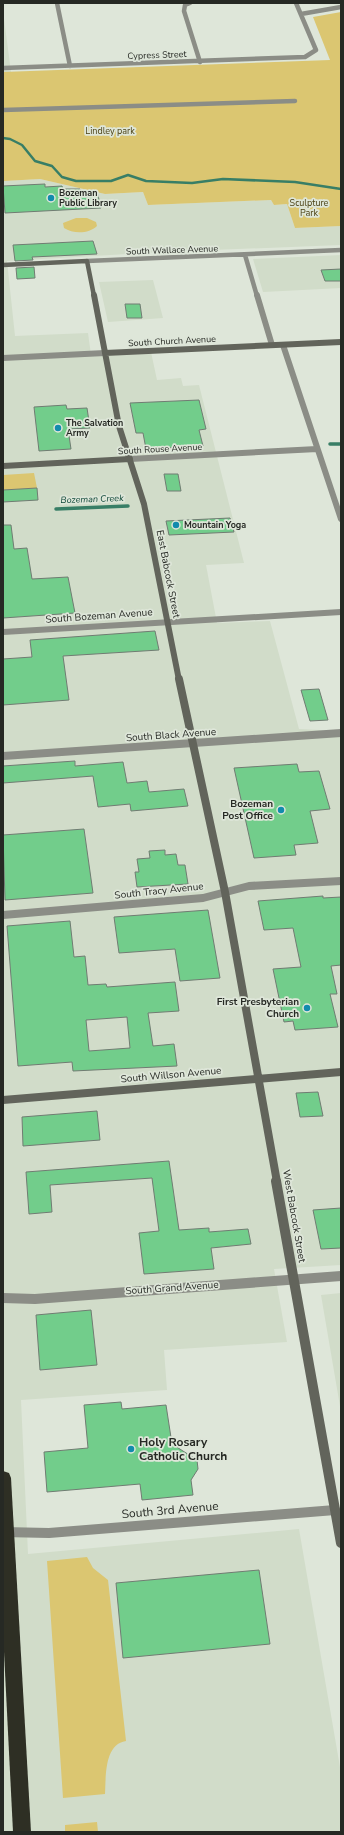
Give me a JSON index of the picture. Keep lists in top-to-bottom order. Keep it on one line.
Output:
{"streets":{"street":["Cypress Street","South Wallace Avenue","South Church Avenue","South Rouse Avenue","East Babcock Street","South Bozeman Avenue","South Black Avenue","South Tracy Avenue","South Willson Avenue","West Babcock Street","South Grand Avenue","South 3rd Avenue"]},"crossings":[["South Wallace Avenue","East Babcock Street"],["South Church Avenue","East Babcock Street"],["South Rouse Avenue","East Babcock Street"],["East Babcock Street","South Bozeman Avenue"],["East Babcock Street","South Black Avenue"],["East Babcock Street","South Tracy Avenue"],["East Babcock Street","West Babcock Street"],["South Tracy Avenue","West Babcock Street"],["South Willson Avenue","West Babcock Street"],["West Babcock Street","South Grand Avenue"],["West Babcock Street","South 3rd Avenue"]],"water":["Bozeman Creek"],"parks":["Lindley park","Sculpture Park"],"places":["Bozeman Public Library","The Salvation Army","Mountain Yoga","Bozeman Post Office","First Presbyterian Church","Holy Rosary Catholic Church"]}
